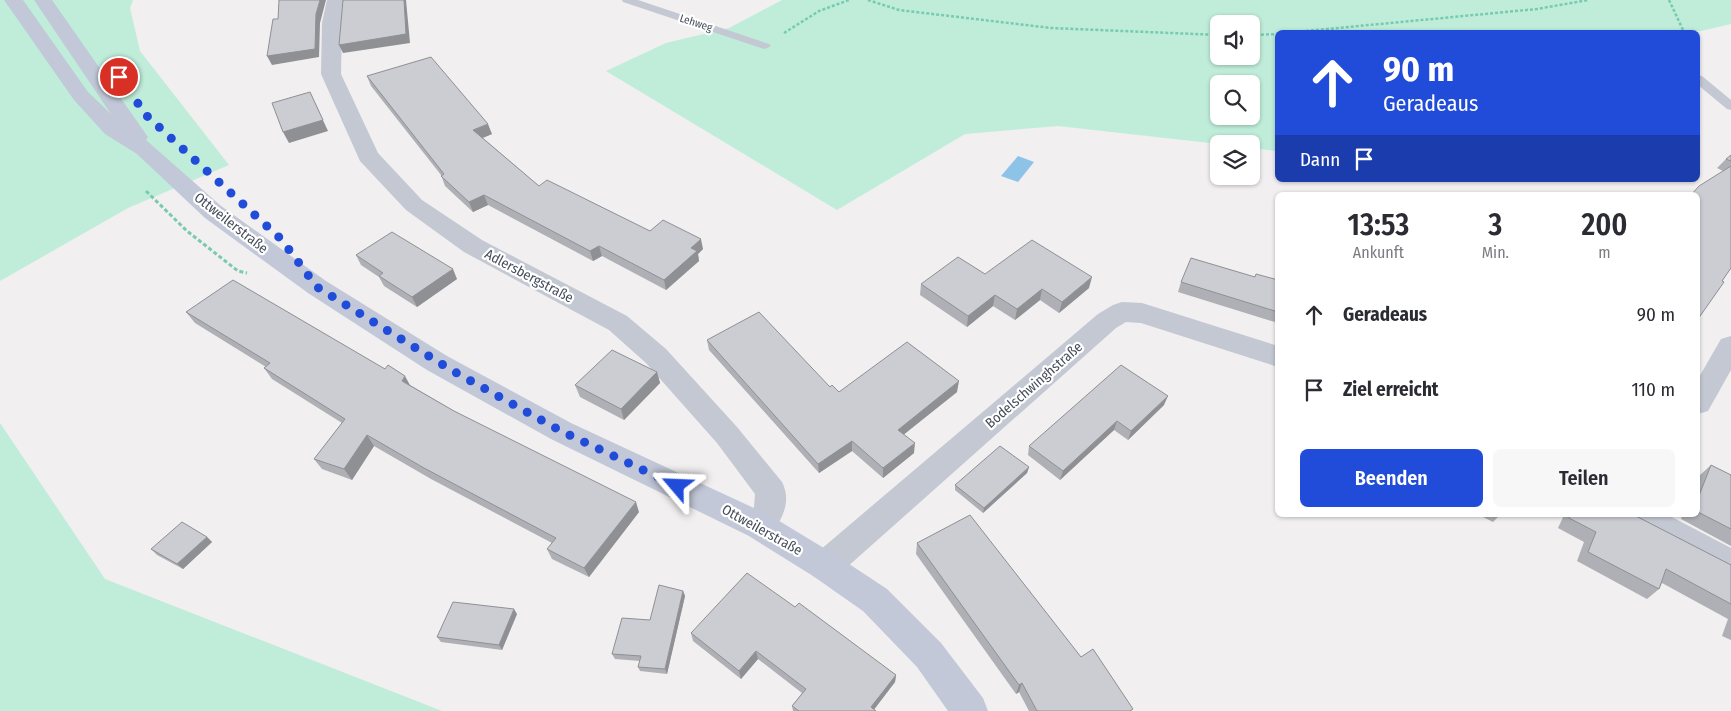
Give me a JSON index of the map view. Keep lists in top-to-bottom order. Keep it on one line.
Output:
{"streets":{"main road":["Ottweilerstraße"],"street":["Adlersbergstraße","Bodelschwinghstraße"],"lane":["Lehweg"]},"crossings":[["Ottweilerstraße","Adlersbergstraße"],["Ottweilerstraße","Bodelschwinghstraße"]],"page":{"turn":["90 m","Geradeaus"],"then":"Dann","eta":["13:53","Ankunft","3","Min.","200","m"],"list":[{"name":"Geradeaus","value":"90 m"},{"name":"Ziel erreicht","value":"110 m"}],"buttons":["Beenden","Teilen"]}}
